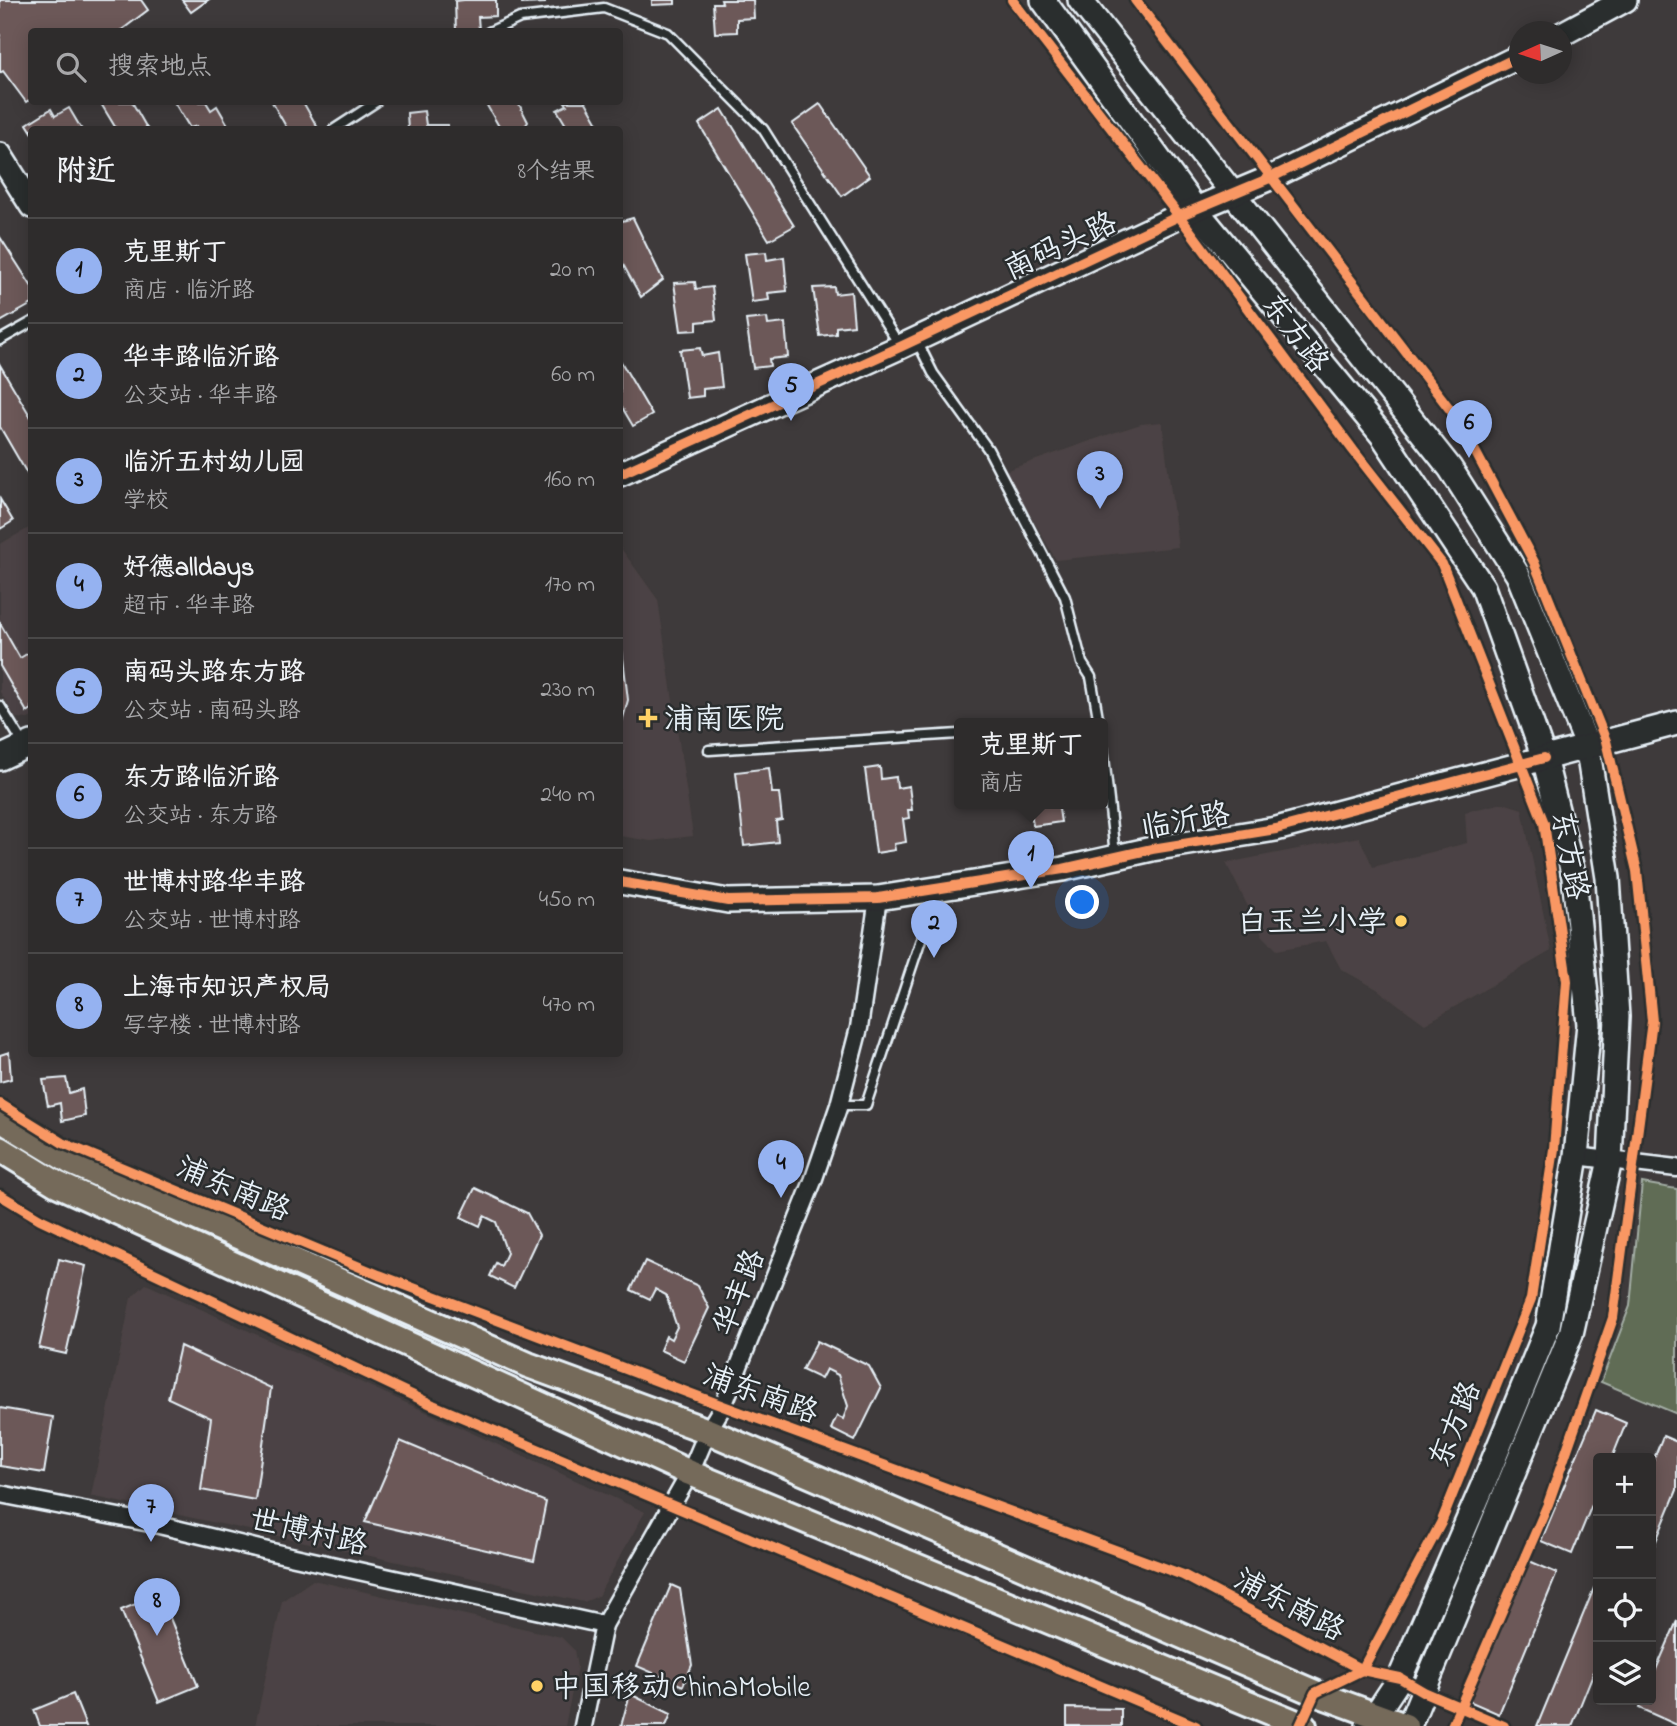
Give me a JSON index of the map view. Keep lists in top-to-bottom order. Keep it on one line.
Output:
{"streets":{"main road":["南码头路","东方路","临沂路","浦东南路"],"street":["华丰路","世博村路"]},"crossings":[["南码头路","东方路"],["东方路","临沂路"],["东方路","浦东南路"],["临沂路","华丰路"],["浦东南路","华丰路"],["华丰路","世博村路"]],"places":{"health":["浦南医院"],"other":["白玉兰小学","中国移动ChinaMobile"]},"north":"left","page":{"search":"搜索地点","heading":["附近","8个结果"],"list":[{"mark":"1","name":"克里斯丁","note":"商店 · 临沂路","value":"20 m"},{"mark":"2","name":"华丰路临沂路","note":"公交站 · 华丰路","value":"60 m"},{"mark":"3","name":"临沂五村幼儿园","note":"学校","value":"160 m"},{"mark":"4","name":"好德alldays","note":"超市 · 华丰路","value":"170 m"},{"mark":"5","name":"南码头路东方路","note":"公交站 · 南码头路","value":"230 m"},{"mark":"6","name":"东方路临沂路","note":"公交站 · 东方路","value":"240 m"},{"mark":"7","name":"世博村路华丰路","note":"公交站 · 世博村路","value":"450 m"},{"mark":"8","name":"上海市知识产权局","note":"写字楼 · 世博村路","value":"470 m"}],"pins":["5","6","3","1","2","4","7","8"],"popup":["克里斯丁","商店"],"map_buttons":["+","−"]}}
